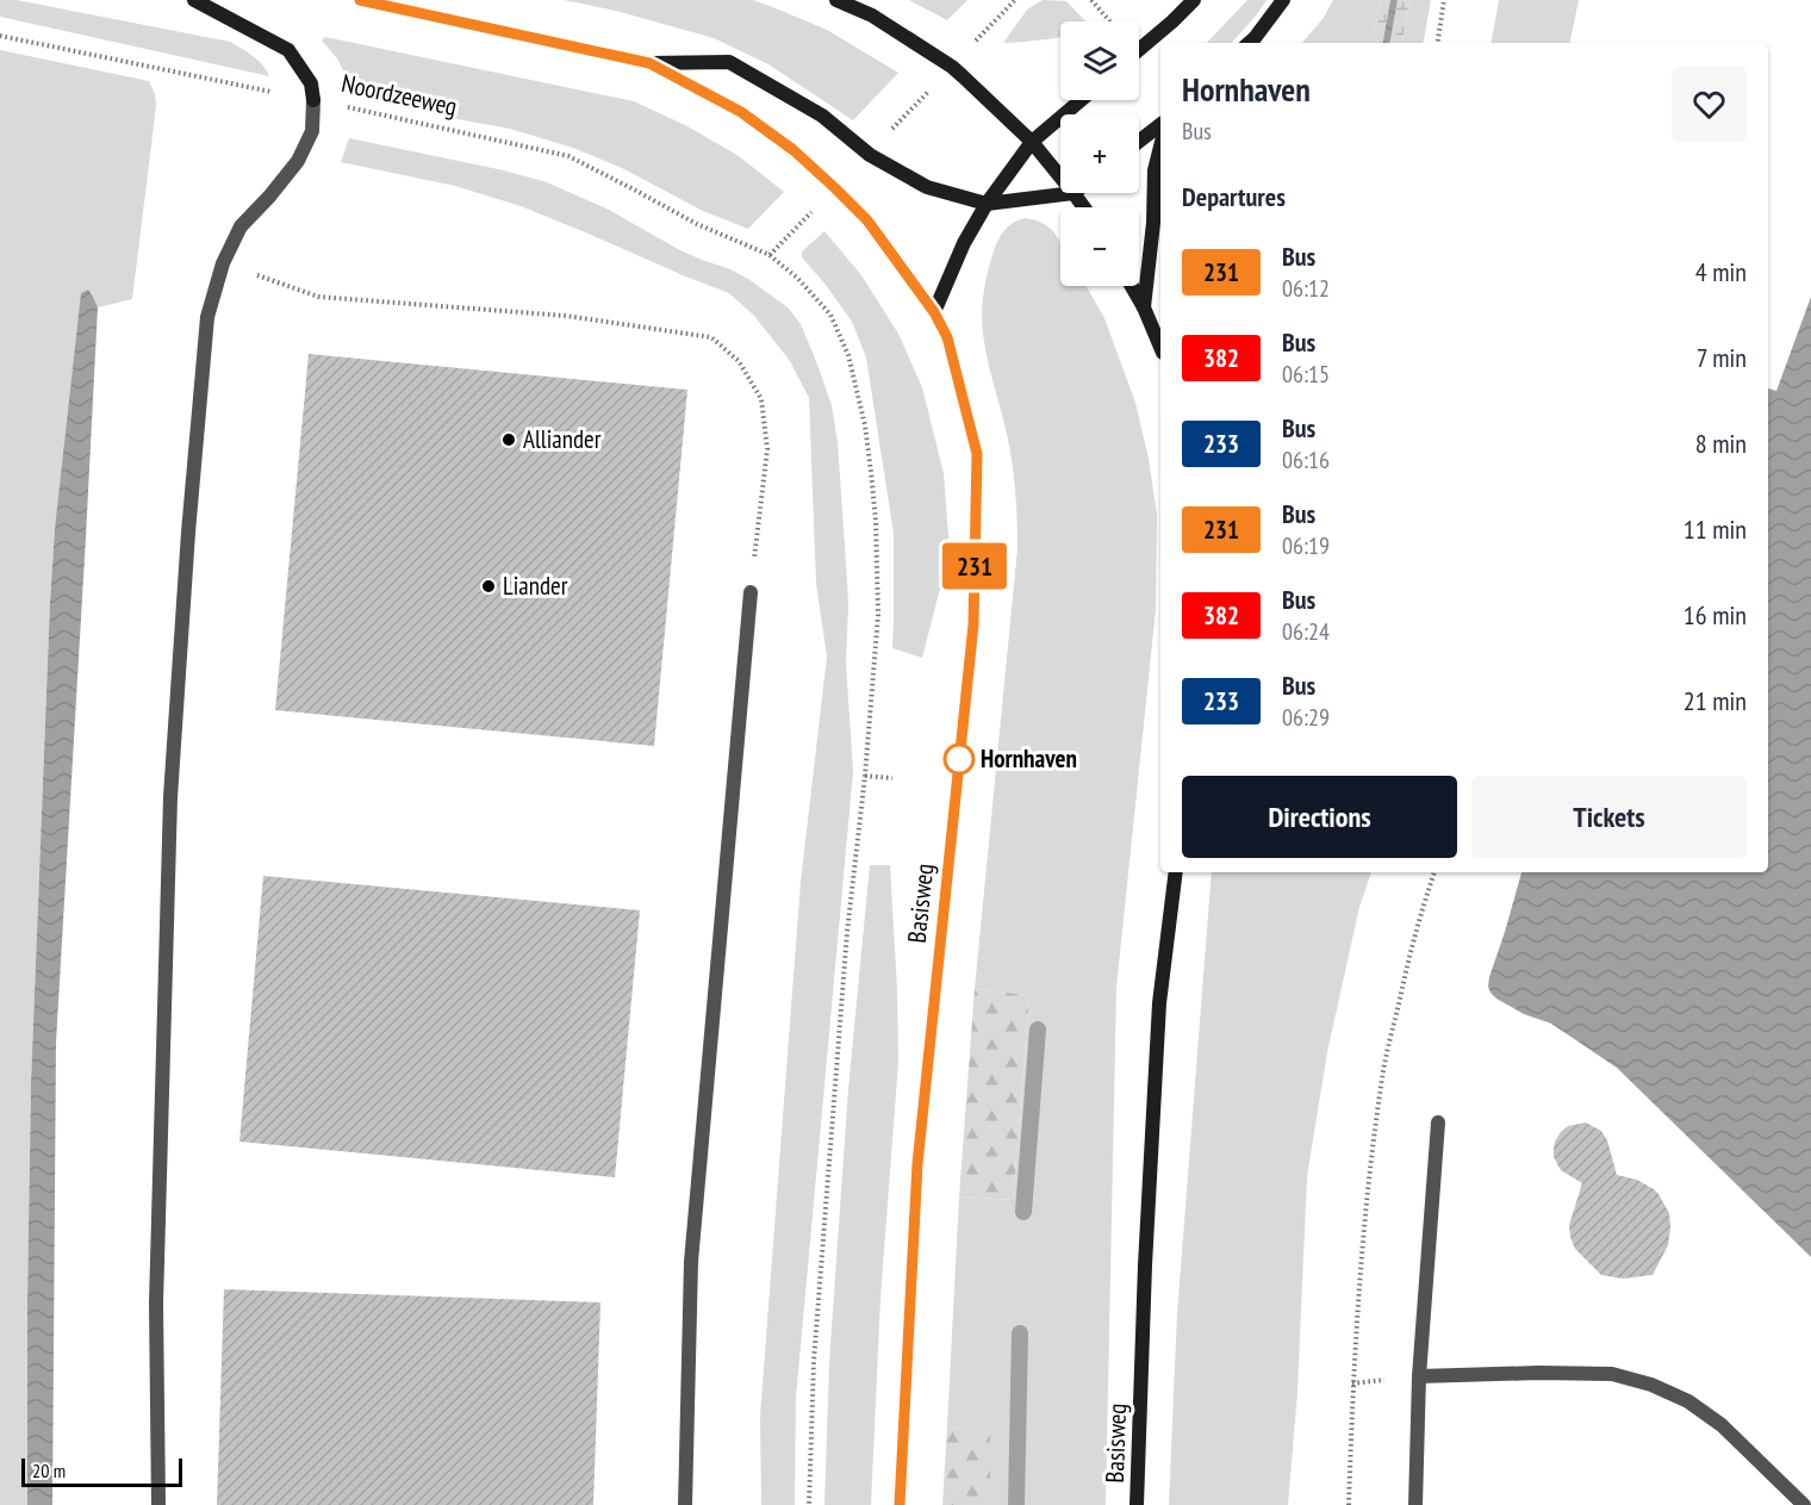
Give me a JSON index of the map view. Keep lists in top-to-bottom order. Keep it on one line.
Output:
{"streets":{"main road":["Basisweg"],"path":["Noordzeeweg"]},"places":["Alliander","Liander","Hornhaven"],"lines":["bus line 231"],"scale_bar":"20 m","page":{"on_map":"231","map_buttons":["+","−"],"heading":[["Hornhaven","Bus"],"Departures"],"list":[{"mark":"231","name":"Bus","note":"06:12","value":"4 min"},{"mark":"382","name":"Bus","note":"06:15","value":"7 min"},{"mark":"233","name":"Bus","note":"06:16","value":"8 min"},{"mark":"231","name":"Bus","note":"06:19","value":"11 min"},{"mark":"382","name":"Bus","note":"06:24","value":"16 min"},{"mark":"233","name":"Bus","note":"06:29","value":"21 min"}],"buttons":["Directions","Tickets"],"scale":"20 m"}}
